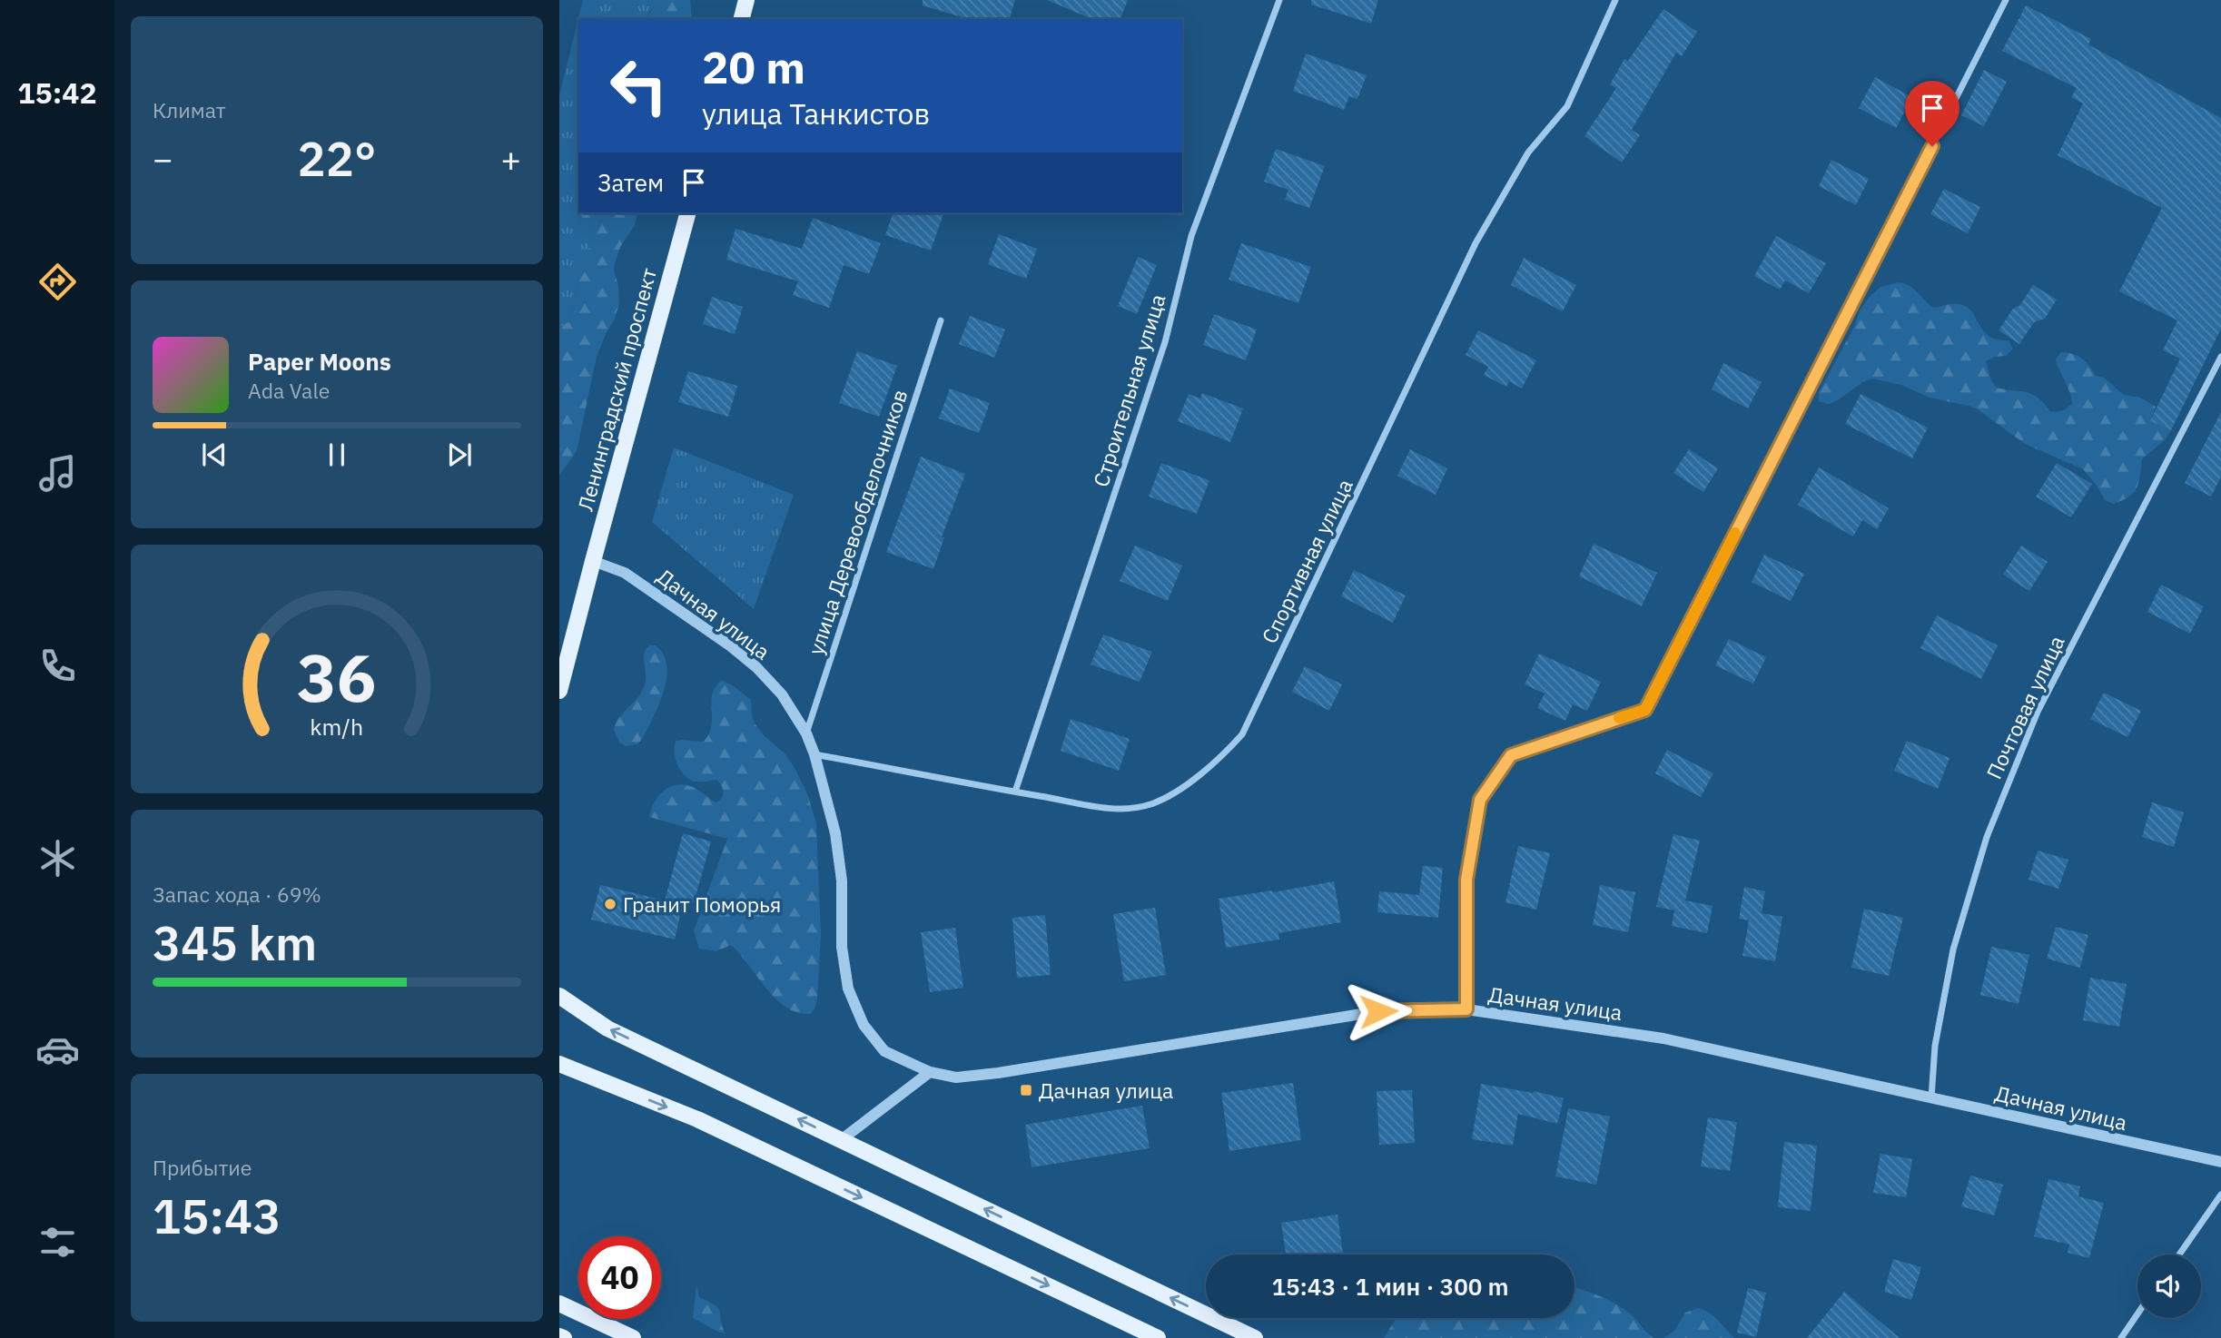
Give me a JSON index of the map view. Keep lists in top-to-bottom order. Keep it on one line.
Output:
{"streets":{"main road":["Ленинградский проспект"],"street":["Строительная улица","улица Деревообделочников","Спортивная улица","Дачная улица","Почтовая улица"]},"crossings":[["Ленинградский проспект","Дачная улица"],["Строительная улица","Спортивная улица"],["улица Деревообделочников","Дачная улица"],["Спортивная улица","Дачная улица"],["Дачная улица","Почтовая улица"]],"places":{"other":["Гранит Поморья"],"transit":["Дачная улица"]},"page":{"tabs":"15:42","tile":["Климат",["Запас хода · 69%","345 km"],["Прибытие","15:43"]],"turn":["20 m","улица Танкистов"],"heat":["−","22°","+"],"then":"Затем","song":["Paper Moons","Ada Vale"],"limit":"40","trip":"15:43 · 1 мин · 300 m","gauge":["36","km/h"]}}
